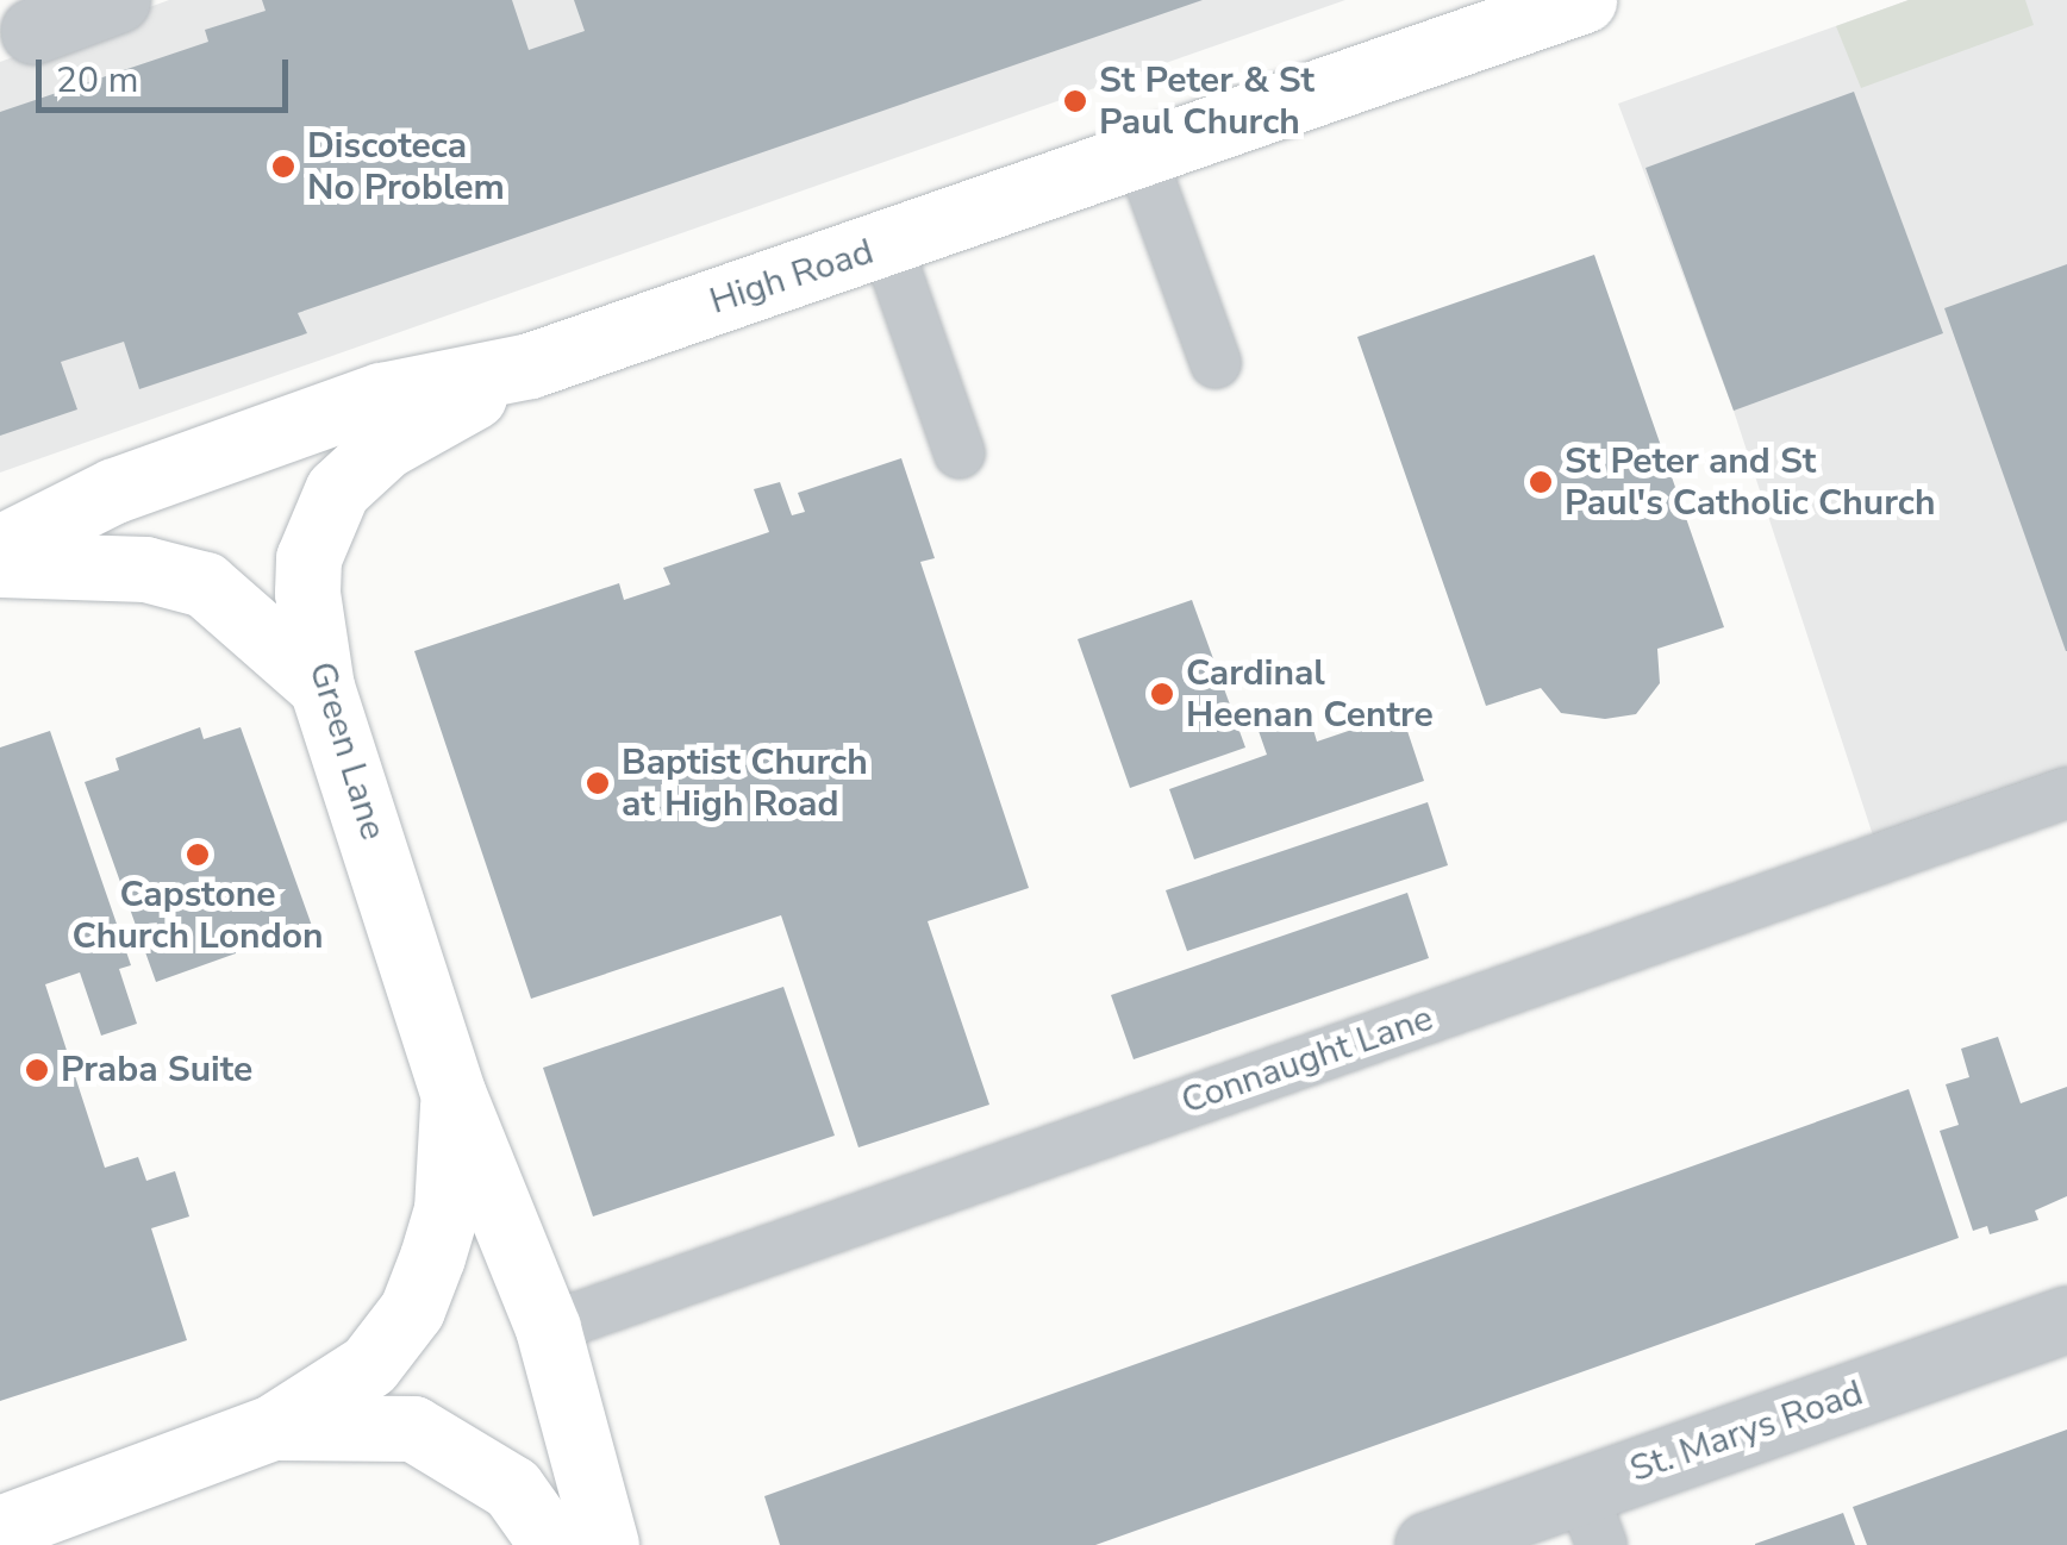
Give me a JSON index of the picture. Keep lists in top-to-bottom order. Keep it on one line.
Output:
{"streets":{"main road":["High Road","Green Lane"],"street":["St. Marys Road"],"lane":["Connaught Lane"]},"crossings":[["High Road","Green Lane"],["Green Lane","Connaught Lane"]],"places":["St Peter & St Paul Church","Discoteca No Problem","St Peter and St Paul's Catholic Church","Cardinal Heenan Centre","Baptist Church at High Road","Capstone Church London","Praba Suite"],"scale_bar":"20 m"}
